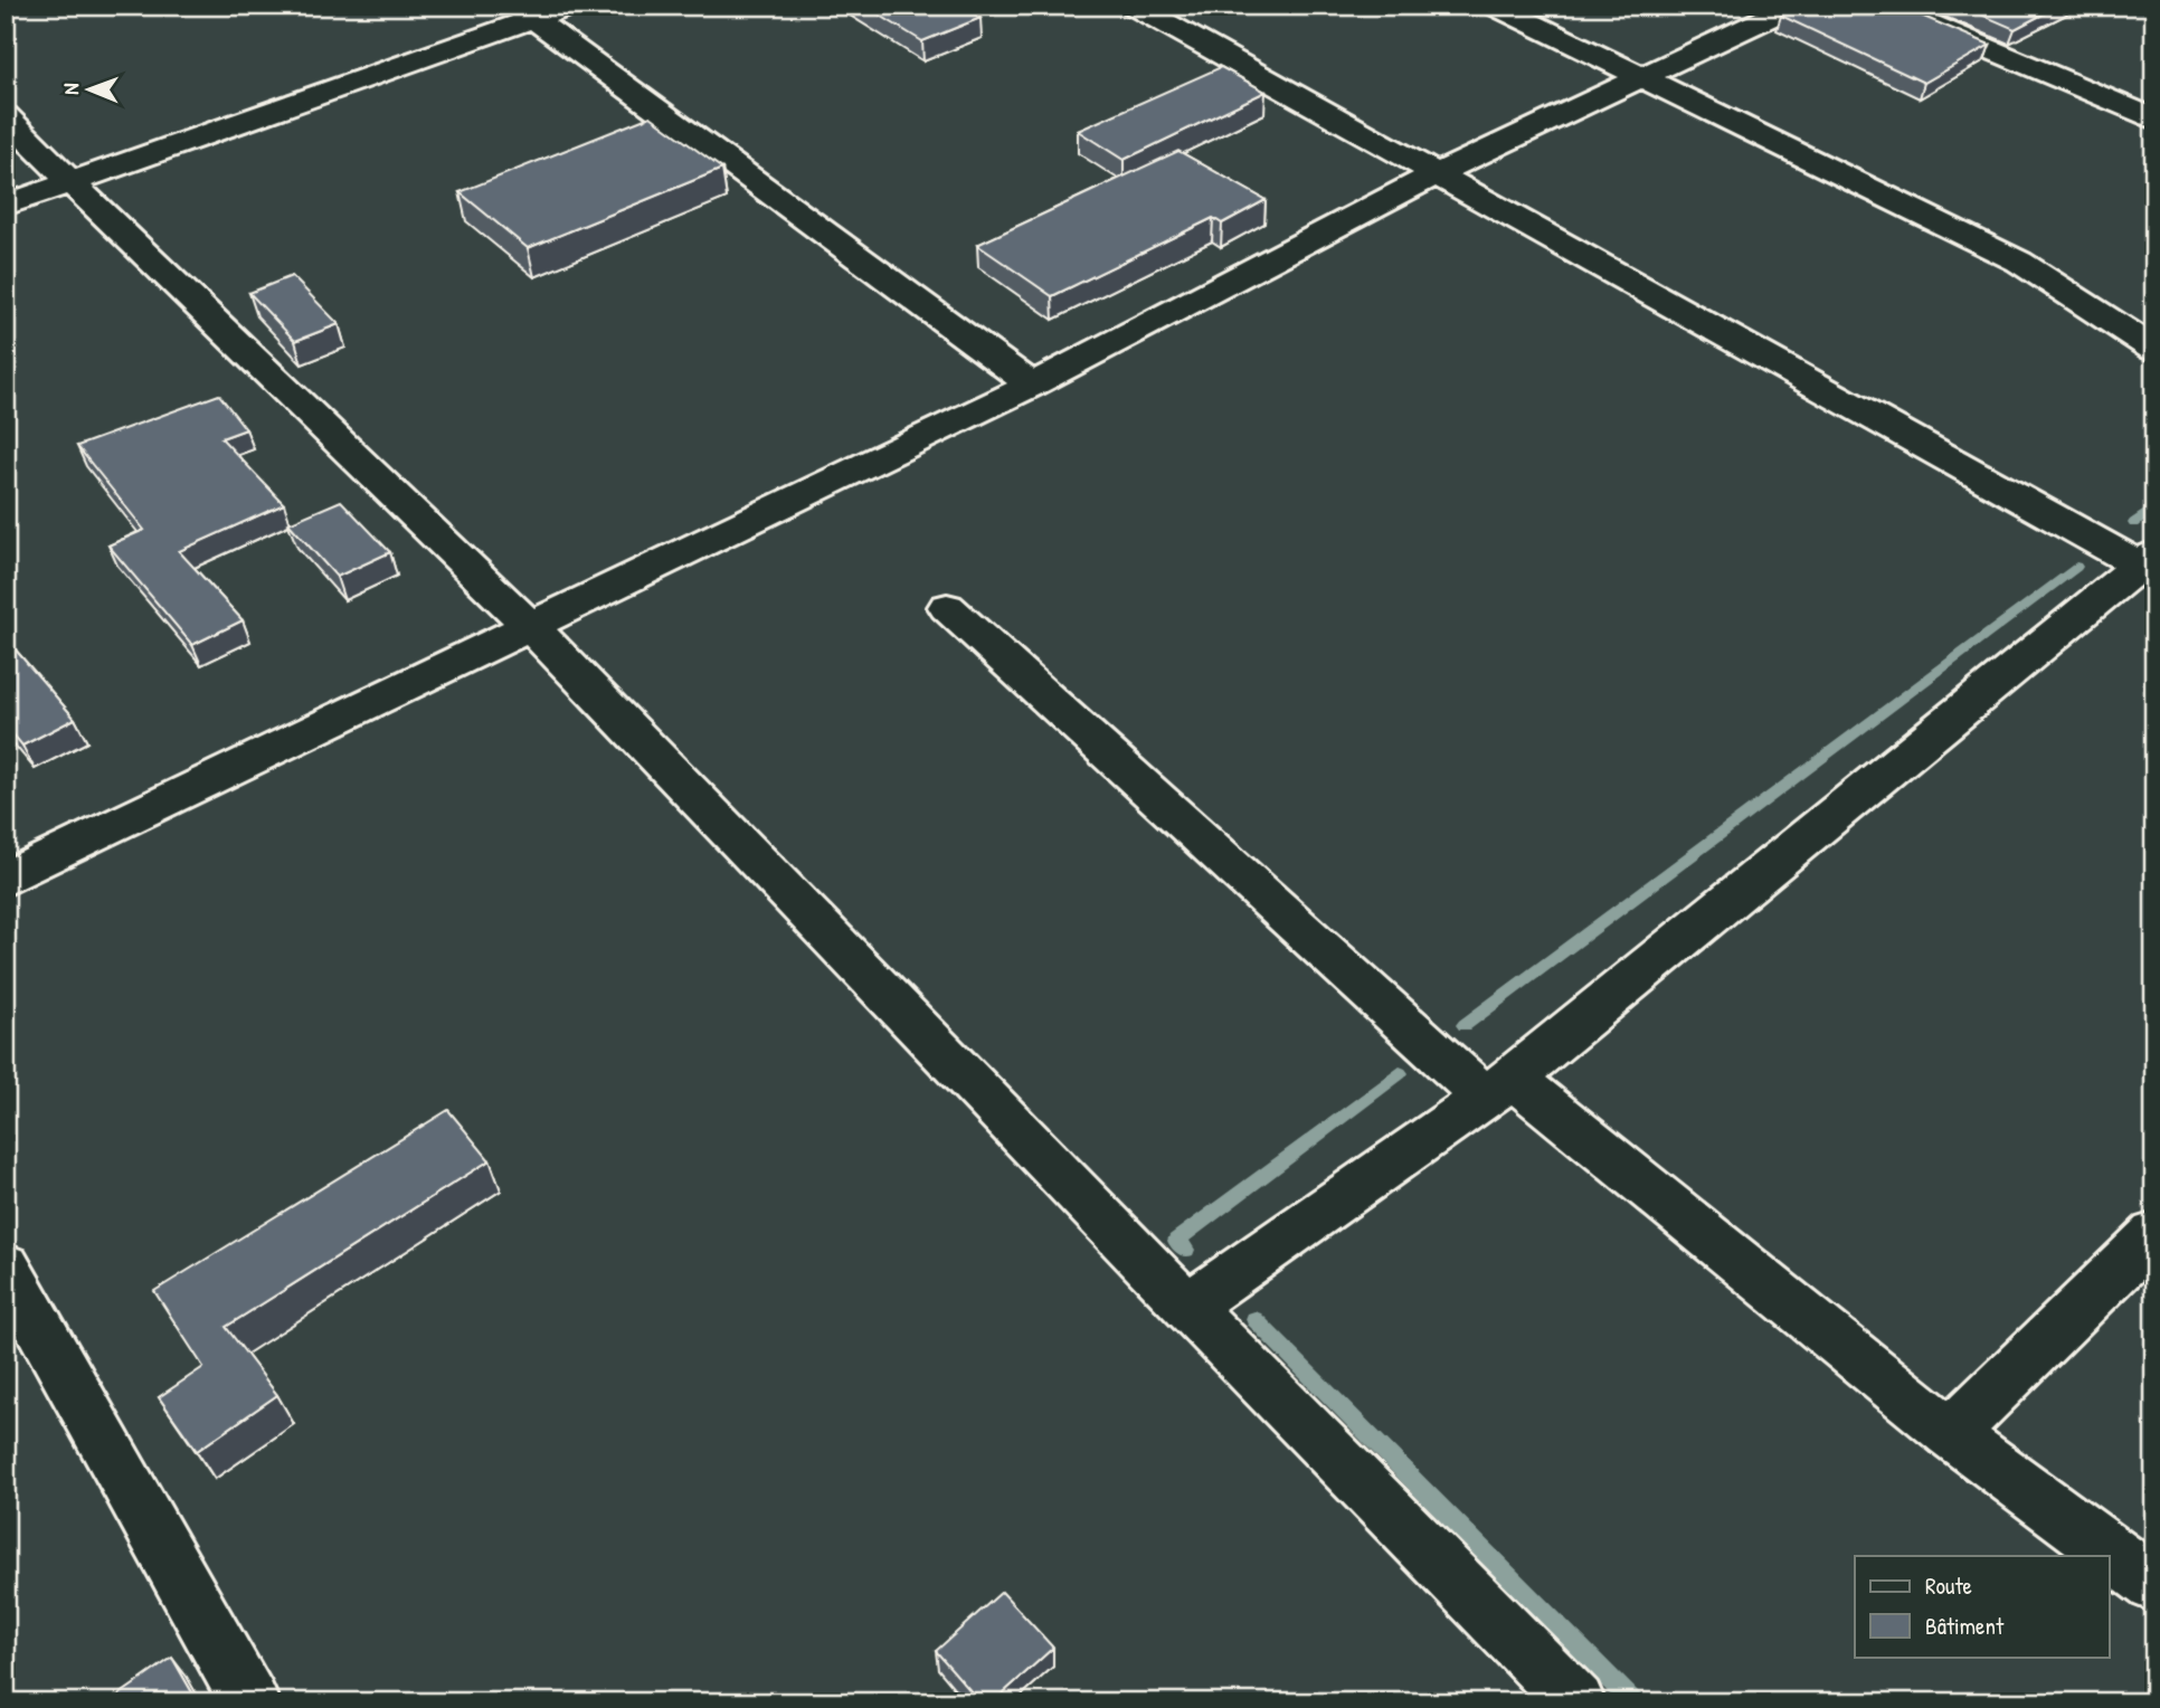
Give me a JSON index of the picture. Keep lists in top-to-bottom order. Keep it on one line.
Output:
{"legend":["Route","Bâtiment"],"north":"left"}
